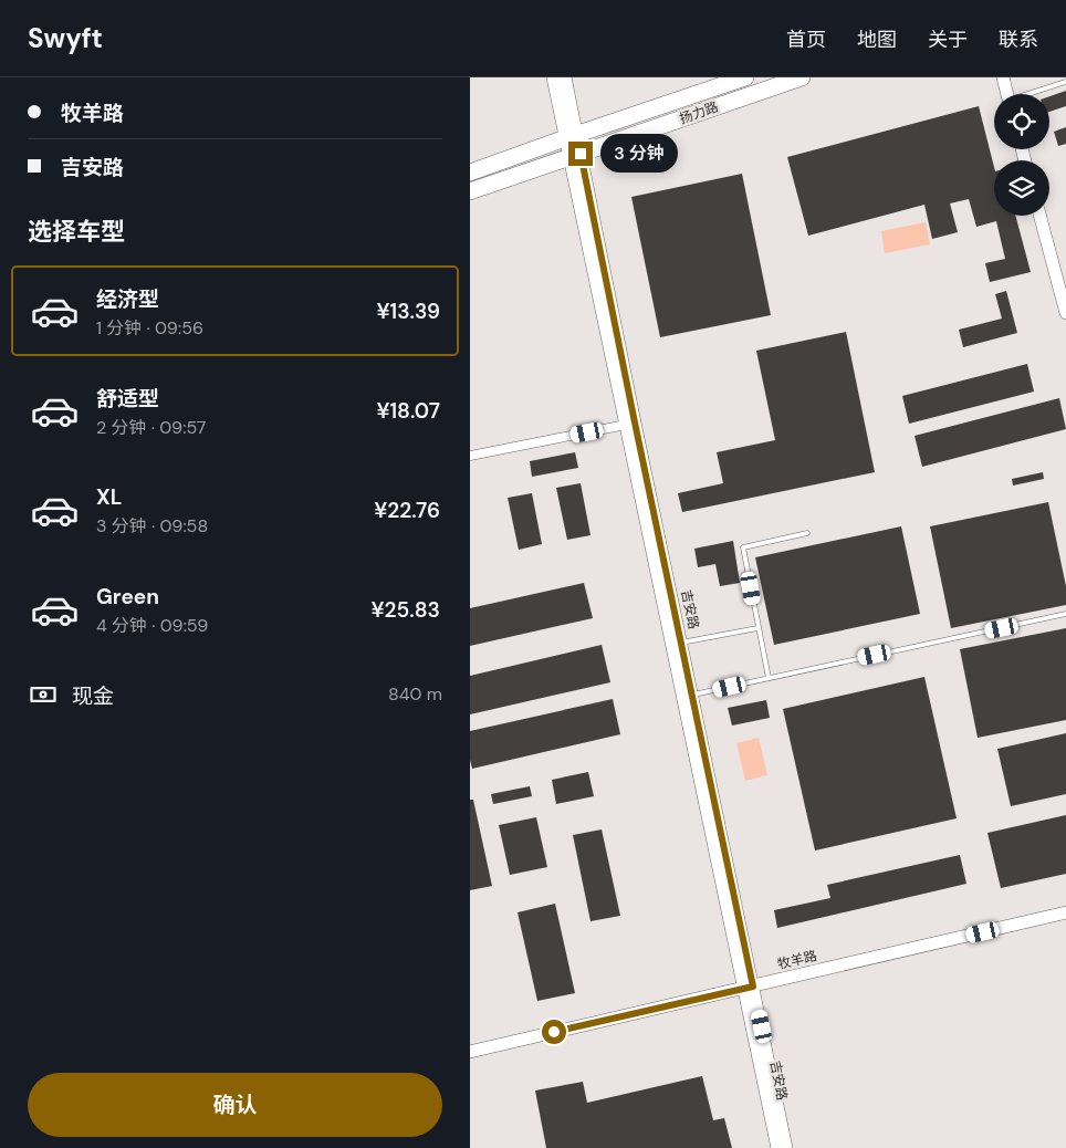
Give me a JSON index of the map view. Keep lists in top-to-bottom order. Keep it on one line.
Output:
{"streets":{"highway":["扬力路"],"street":["吉安路","牧羊路"]},"crossings":[["扬力路","吉安路"],["吉安路","牧羊路"]],"page":{"header":"Swyft","nav":["首页","地图","关于","联系"],"banner":["牧羊路","吉安路"],"bubble":"3 分钟","heading":"选择车型","list":[{"name":"经济型","note":"1 分钟 · 09:56","value":"¥13.39"},{"name":"舒适型","note":"2 分钟 · 09:57","value":"¥18.07"},{"name":"XL","note":"3 分钟 · 09:58","value":"¥22.76"},{"name":"Green","note":"4 分钟 · 09:59","value":"¥25.83"}],"pay":["现金","840 m"],"buttons":"确认"}}
